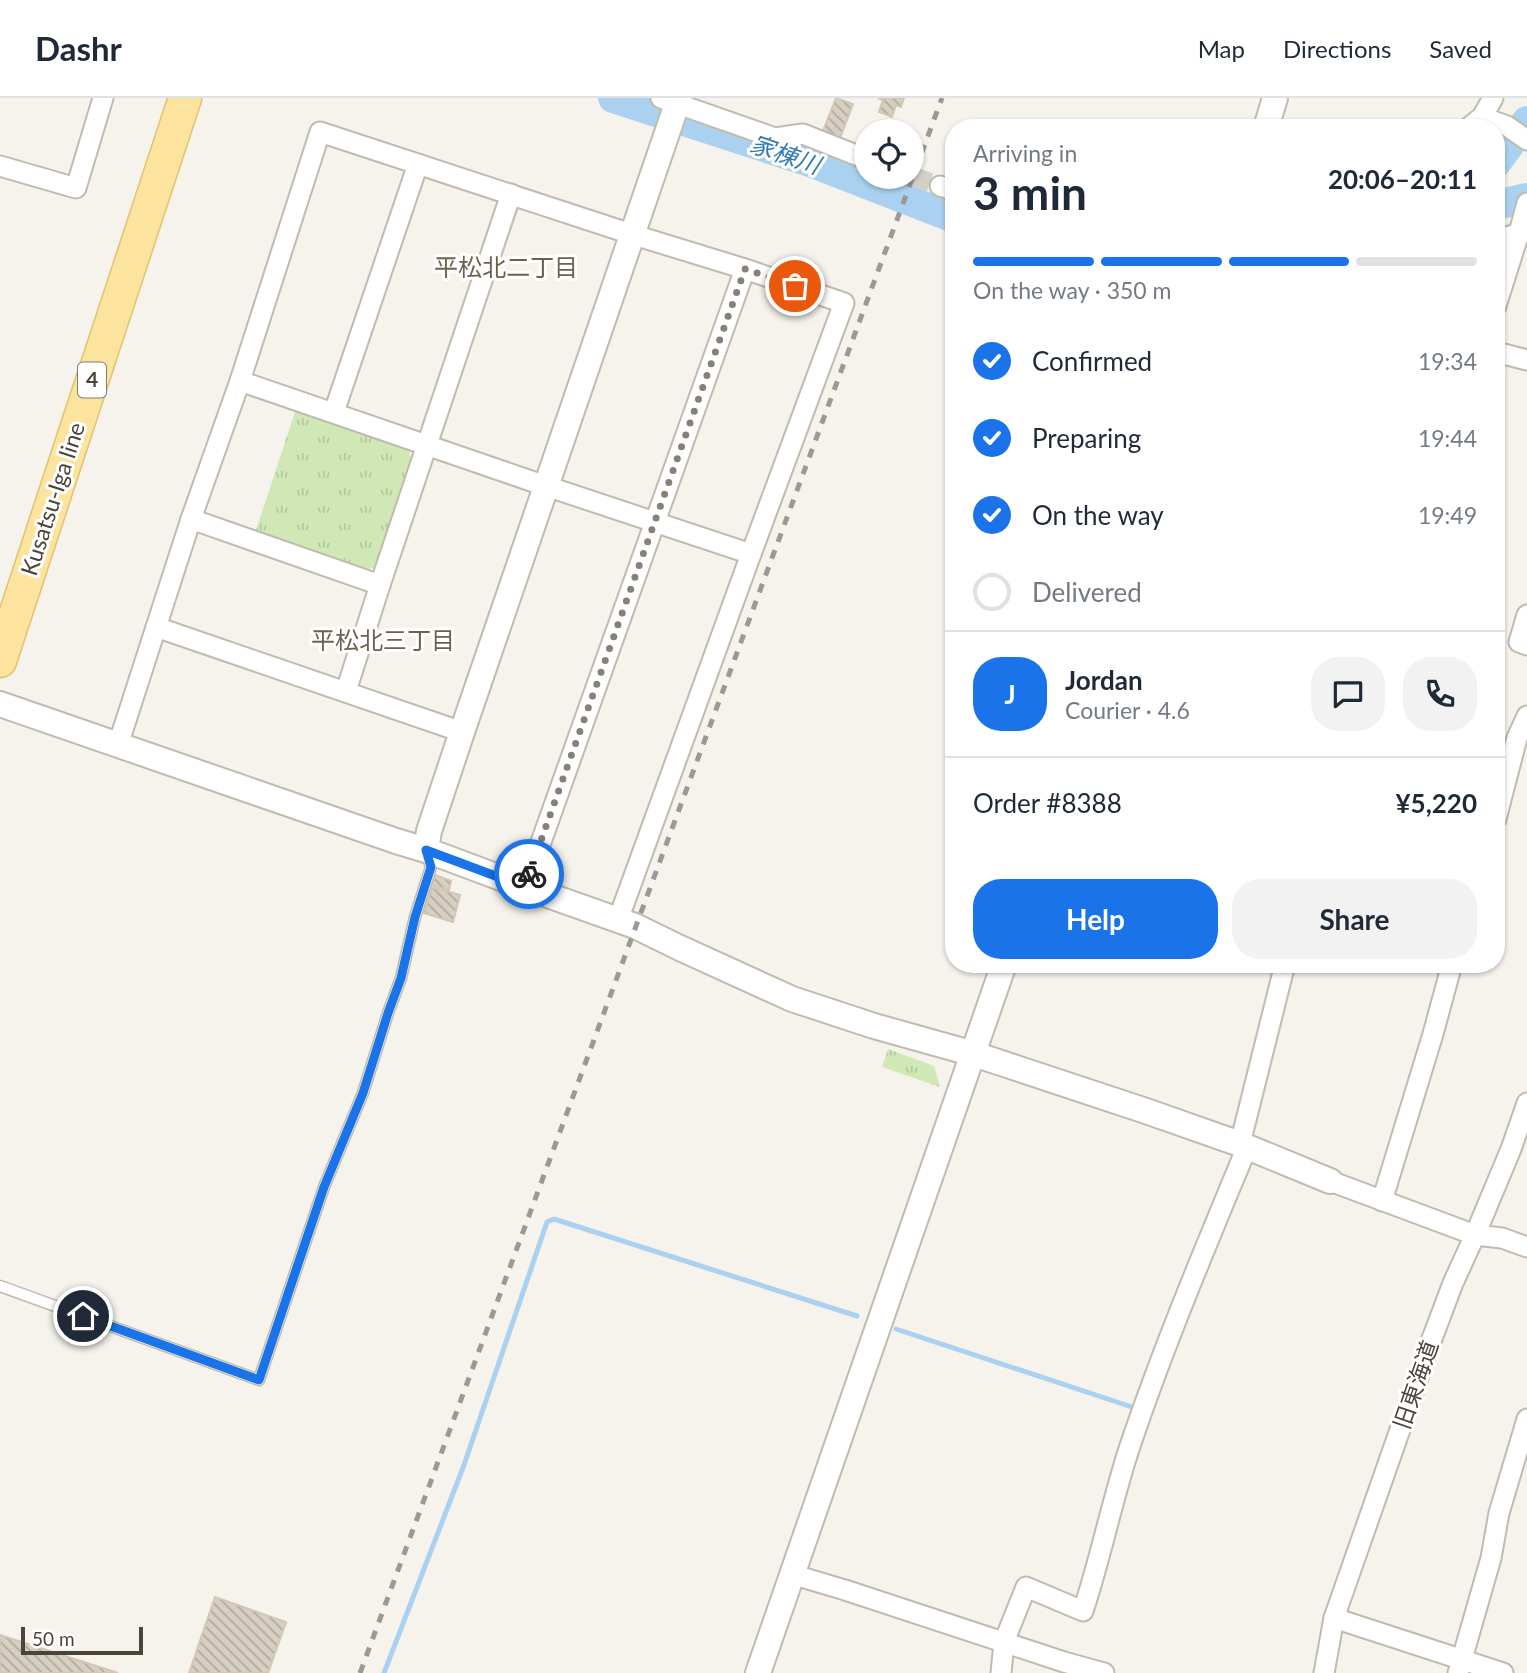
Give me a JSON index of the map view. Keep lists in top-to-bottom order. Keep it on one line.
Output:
{"streets":{"main road":["4","Kusatsu-Iga line"],"street":["旧東海道"]},"districts":["平松北二丁目","平松北三丁目"],"water":["家棟川"],"scale_bar":"50 m","page":{"header":"Dashr","nav":["Map","Directions","Saved"],"heading":["3 min","Arriving in","20:06–20:11"],"panel":["Jordan","Courier · 4.6","Order #8388","¥5,220"],"bar":"On the way · 350 m","list":[["Confirmed","19:34"],["Preparing","19:44"],["On the way","19:49"],"Delivered"],"round":"J","buttons":["Help","Share"],"scale":"50 m"}}
